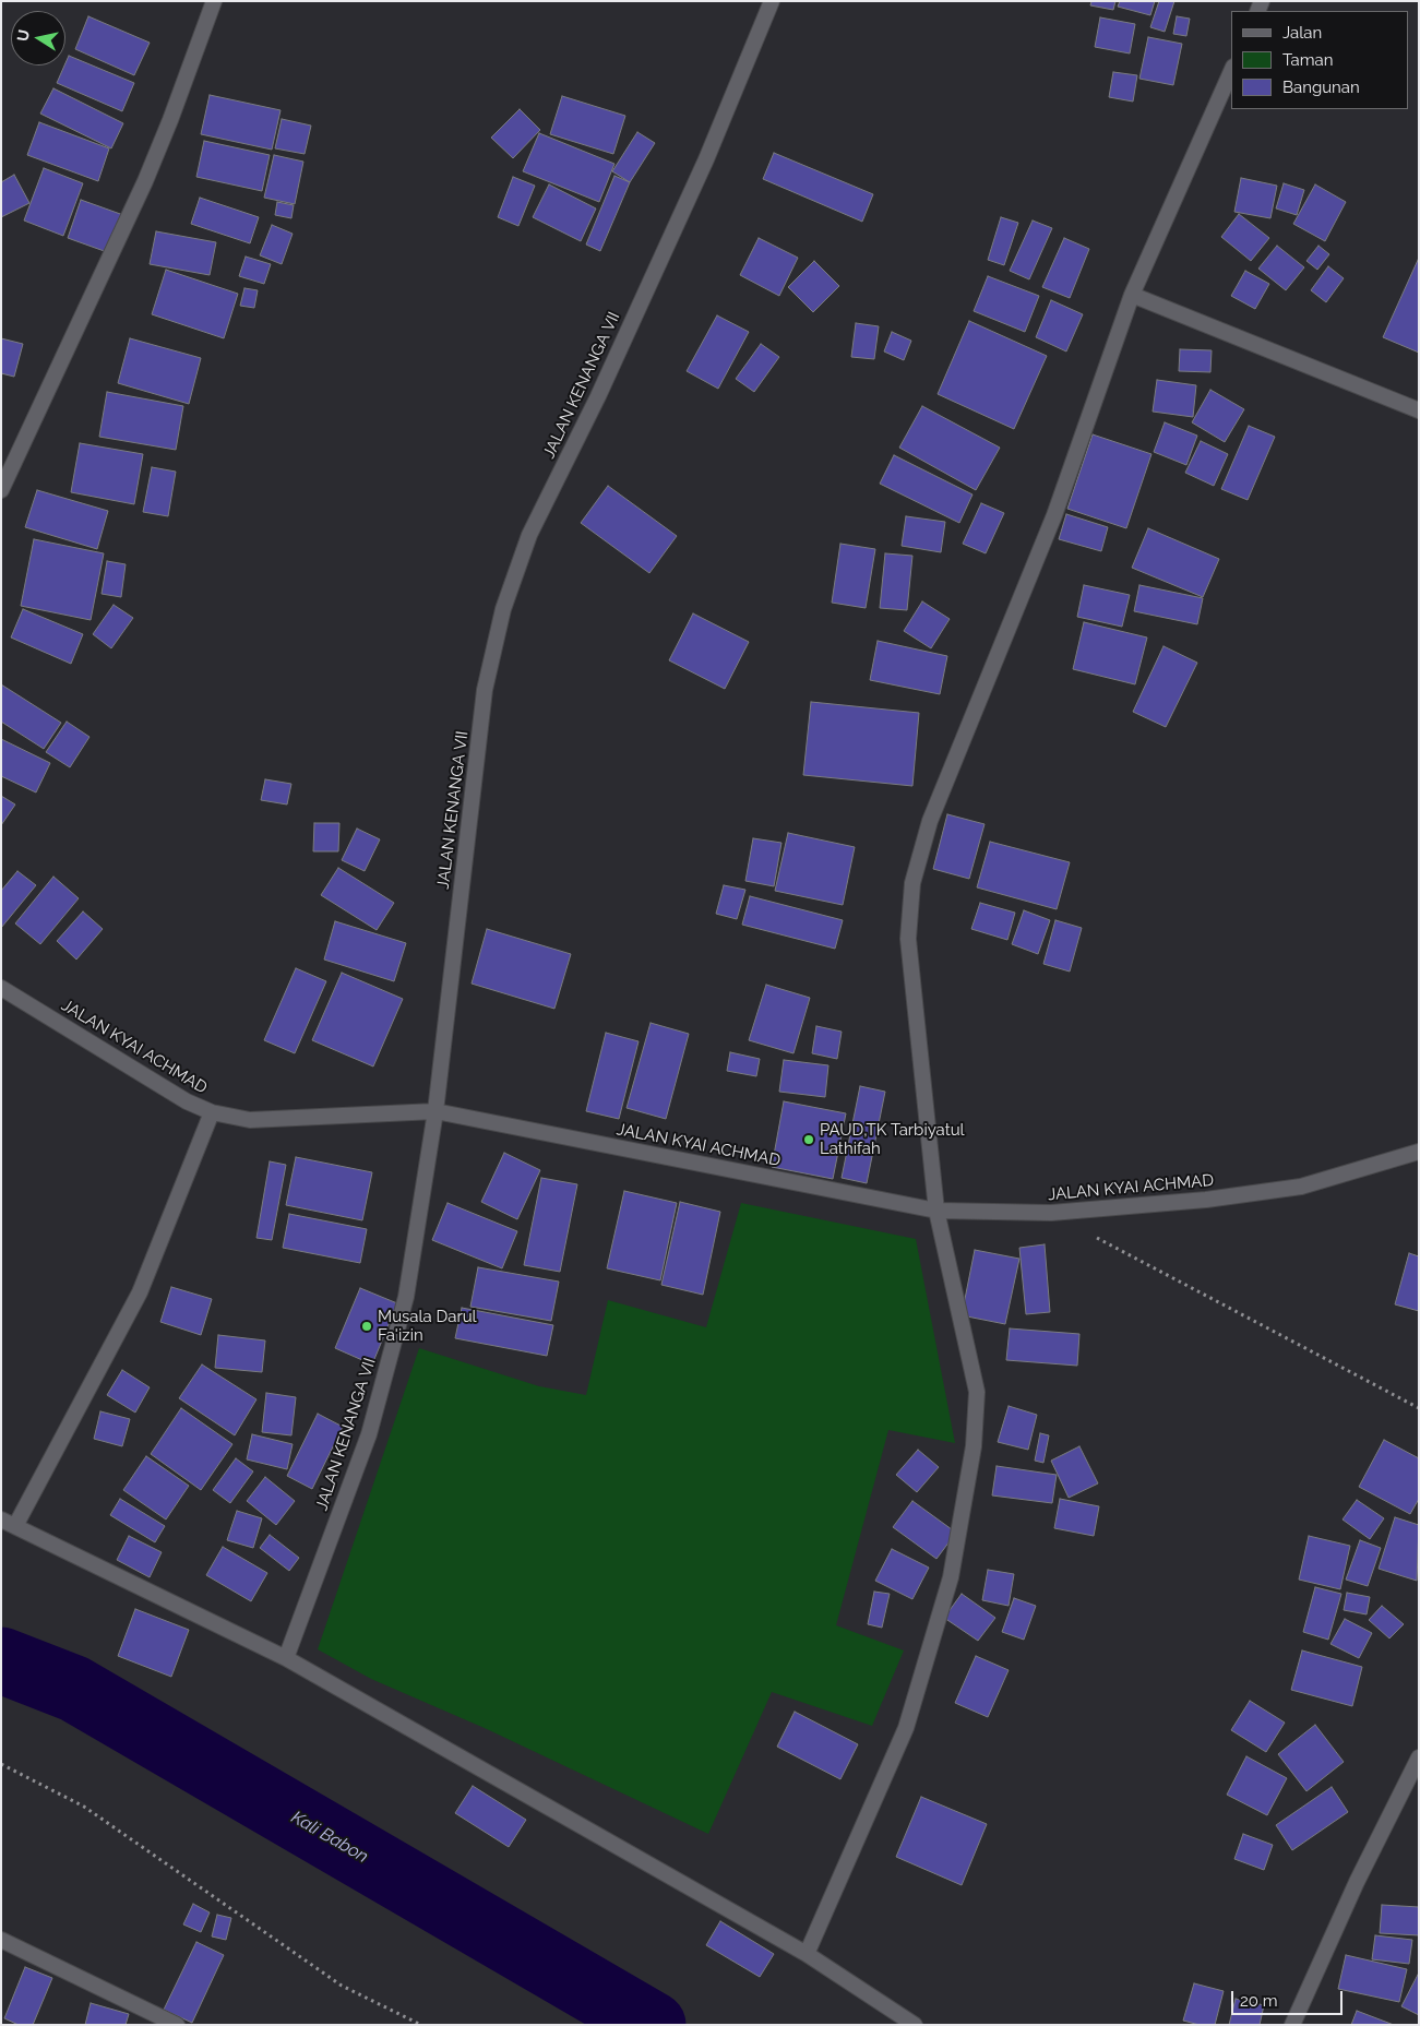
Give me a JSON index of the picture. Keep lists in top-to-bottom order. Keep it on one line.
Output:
{"streets":{"street":["JALAN KENANGA VII","JALAN KYAI ACHMAD"]},"crossings":[["JALAN KENANGA VII","JALAN KYAI ACHMAD"]],"water":["Kali Babon"],"places":["PAUD,TK Tarbiyatul Lathifah","Musala Darul Fa'izin"],"legend":["Jalan","Taman","Bangunan"],"scale_bar":"20 m","north":"left"}
